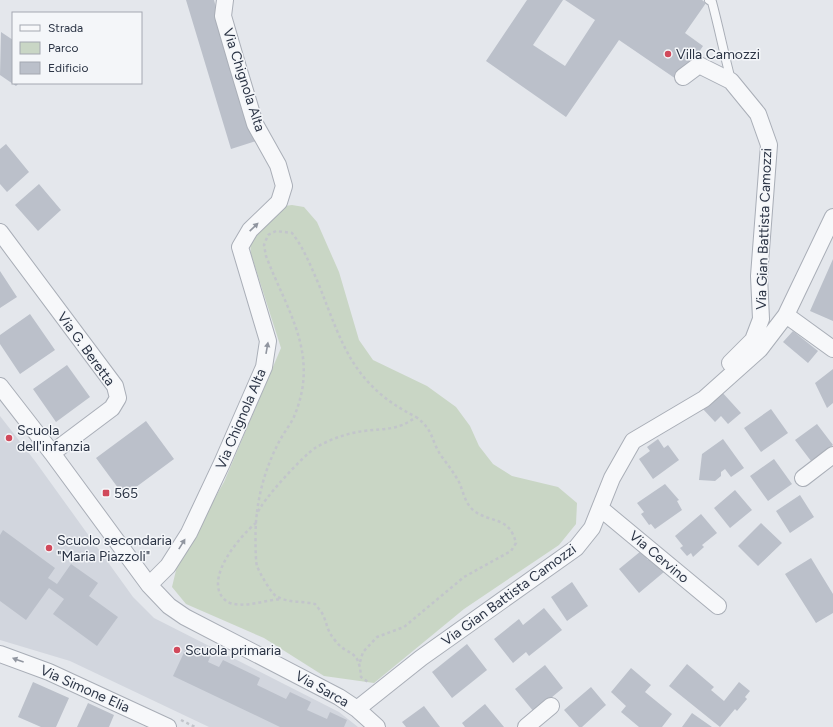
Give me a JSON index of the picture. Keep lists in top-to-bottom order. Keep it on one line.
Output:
{"streets":{"street":["Via Chignola Alta","Via Gian Battista Camozzi","Via G. Beretta","Via Cervino","Via Simone Elia","Via Sarca"]},"crossings":[["Via Chignola Alta","Via Sarca"],["Via Gian Battista Camozzi","Via Cervino"],["Via Gian Battista Camozzi","Via Sarca"],["Via G. Beretta","Via Sarca"]],"one_way":["Via Chignola Alta","Via Simone Elia"],"places":{"other":["Villa Camozzi","Scuola dell'infanzia","Scuolo secondaria \"Maria Piazzoli\"","Scuola primaria"],"transit":["565"]},"legend":["Strada","Parco","Edificio"]}
